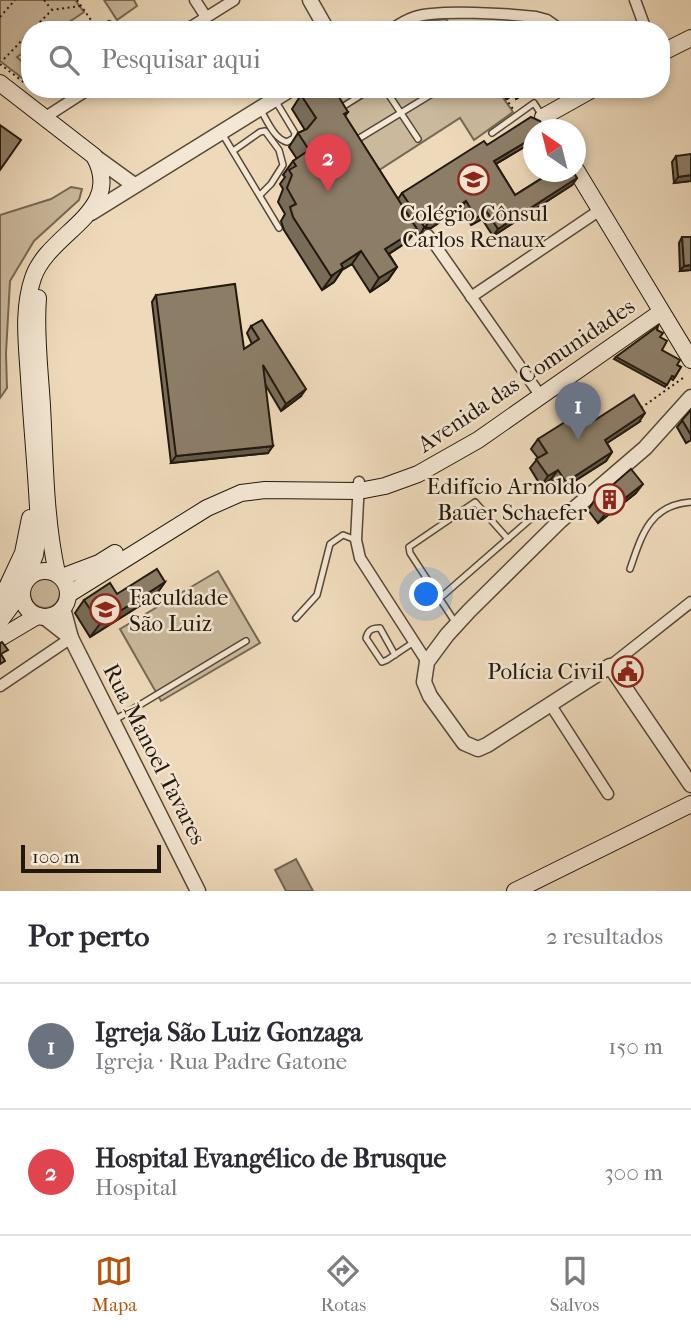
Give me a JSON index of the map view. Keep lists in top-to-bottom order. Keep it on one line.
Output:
{"streets":{"main road":["Avenida das Comunidades"],"street":["Rua Manoel Tavares"]},"crossings":[["Avenida das Comunidades","Rua Manoel Tavares"]],"places":{"school or university":["Colégio Cônsul Carlos Renaux","Faculdade São Luiz"],"building":["Edifício Arnoldo Bauer Schaefer"],"public building":["Polícia Civil"]},"scale_bar":"100 m","north":"top left","page":{"search":"Pesquisar aqui","pins":["2","1"],"scale":"100 m","heading":["Por perto","2 resultados"],"list":[{"mark":"1","name":"Igreja São Luiz Gonzaga","note":"Igreja · Rua Padre Gatone","value":"150 m"},{"mark":"2","name":"Hospital Evangélico de Brusque","note":"Hospital","value":"300 m"}],"nav":["Mapa","Rotas","Salvos"]}}
